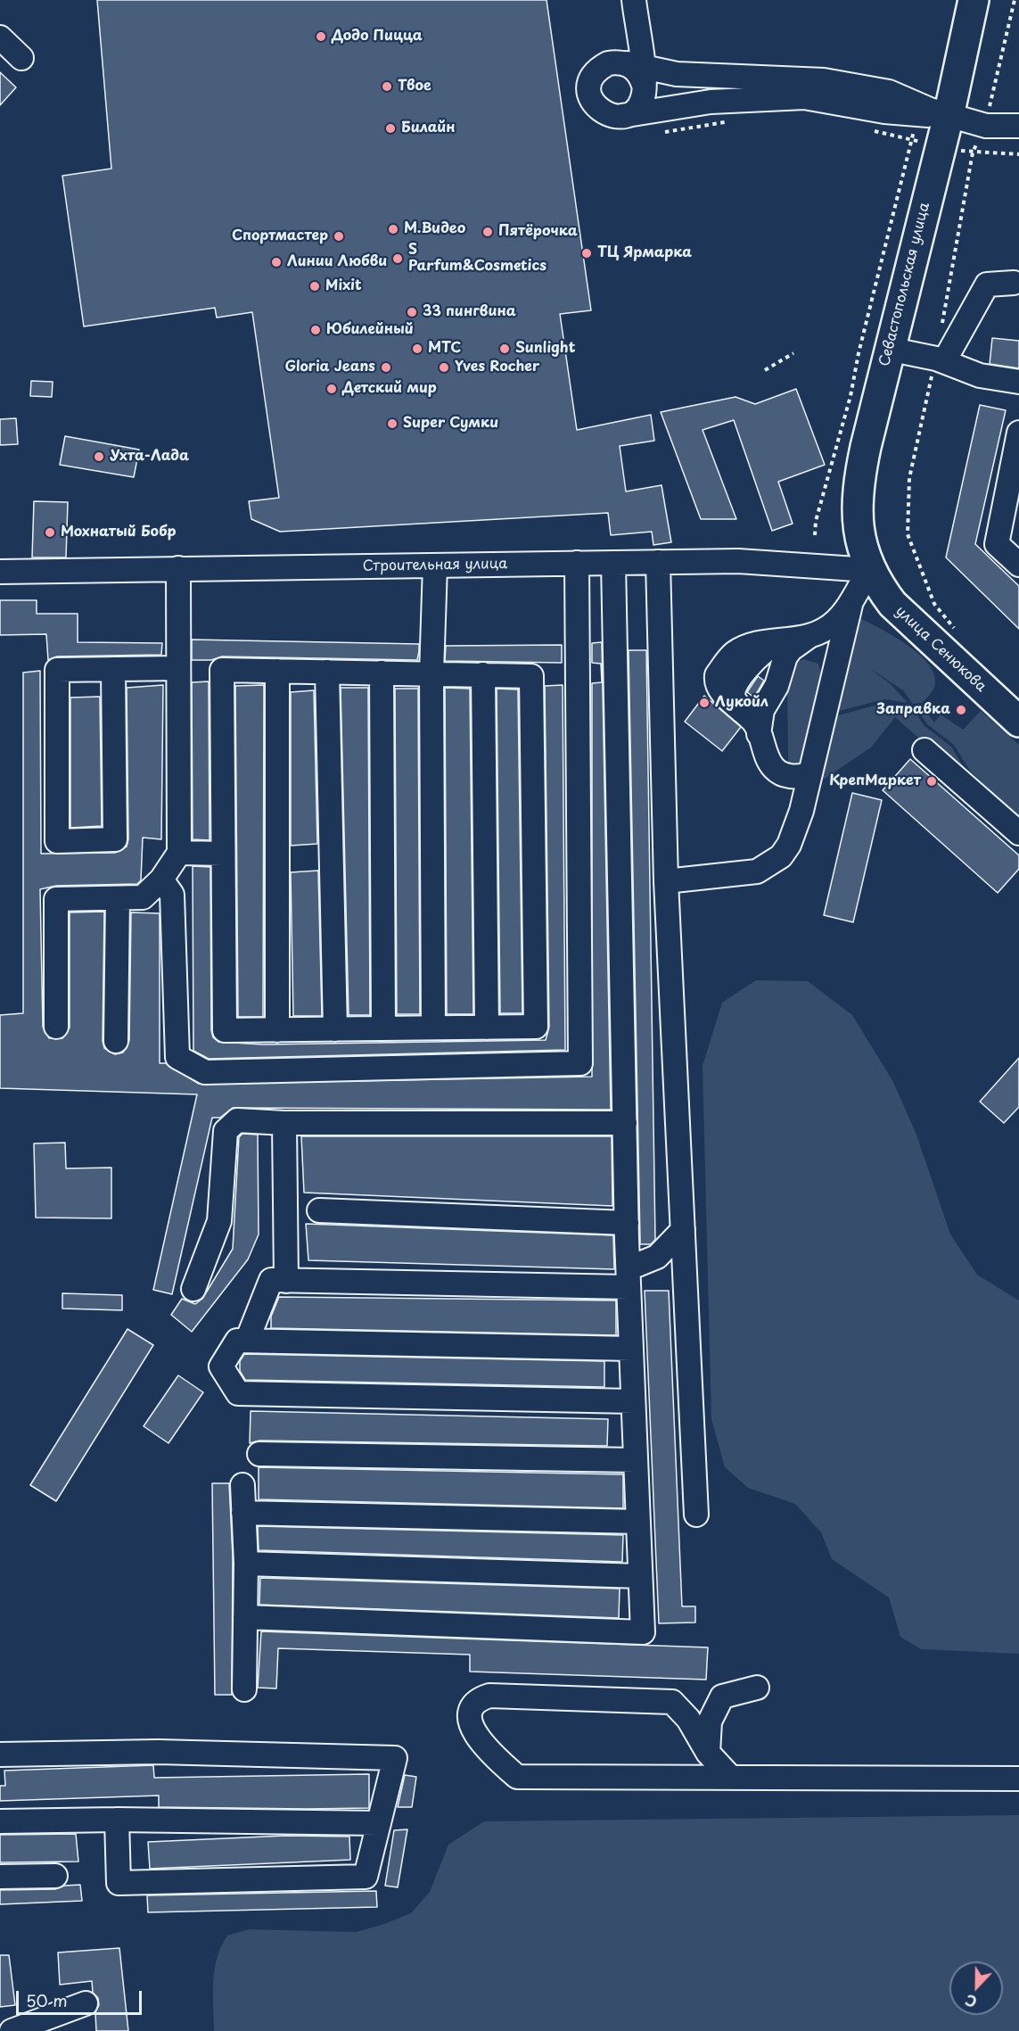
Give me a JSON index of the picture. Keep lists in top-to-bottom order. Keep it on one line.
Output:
{"streets":{"main road":["Севастопольская улица","улица Сенюкова"],"street":["Строительная улица"]},"crossings":[["Севастопольская улица","Строительная улица"],["Севастопольская улица","улица Сенюкова"],["Строительная улица","улица Сенюкова"]],"places":["Додо Пицца","Твое","Билайн","М.Видео","Пятёрочка","Спортмастер","ТЦ Ярмарка","S Parfum&Cosmetics","Линии Любви","Mixit","33 пингвина","Юбилейный","МТС","Sunlight","Gloria Jeans","Yves Rocher","Детский мир","Super Сумки","Ухта-Лада","Мохнатый Бобр","Лукойл","Заправка","КрепМаркет"],"scale_bar":"50 m","north":"bottom"}
